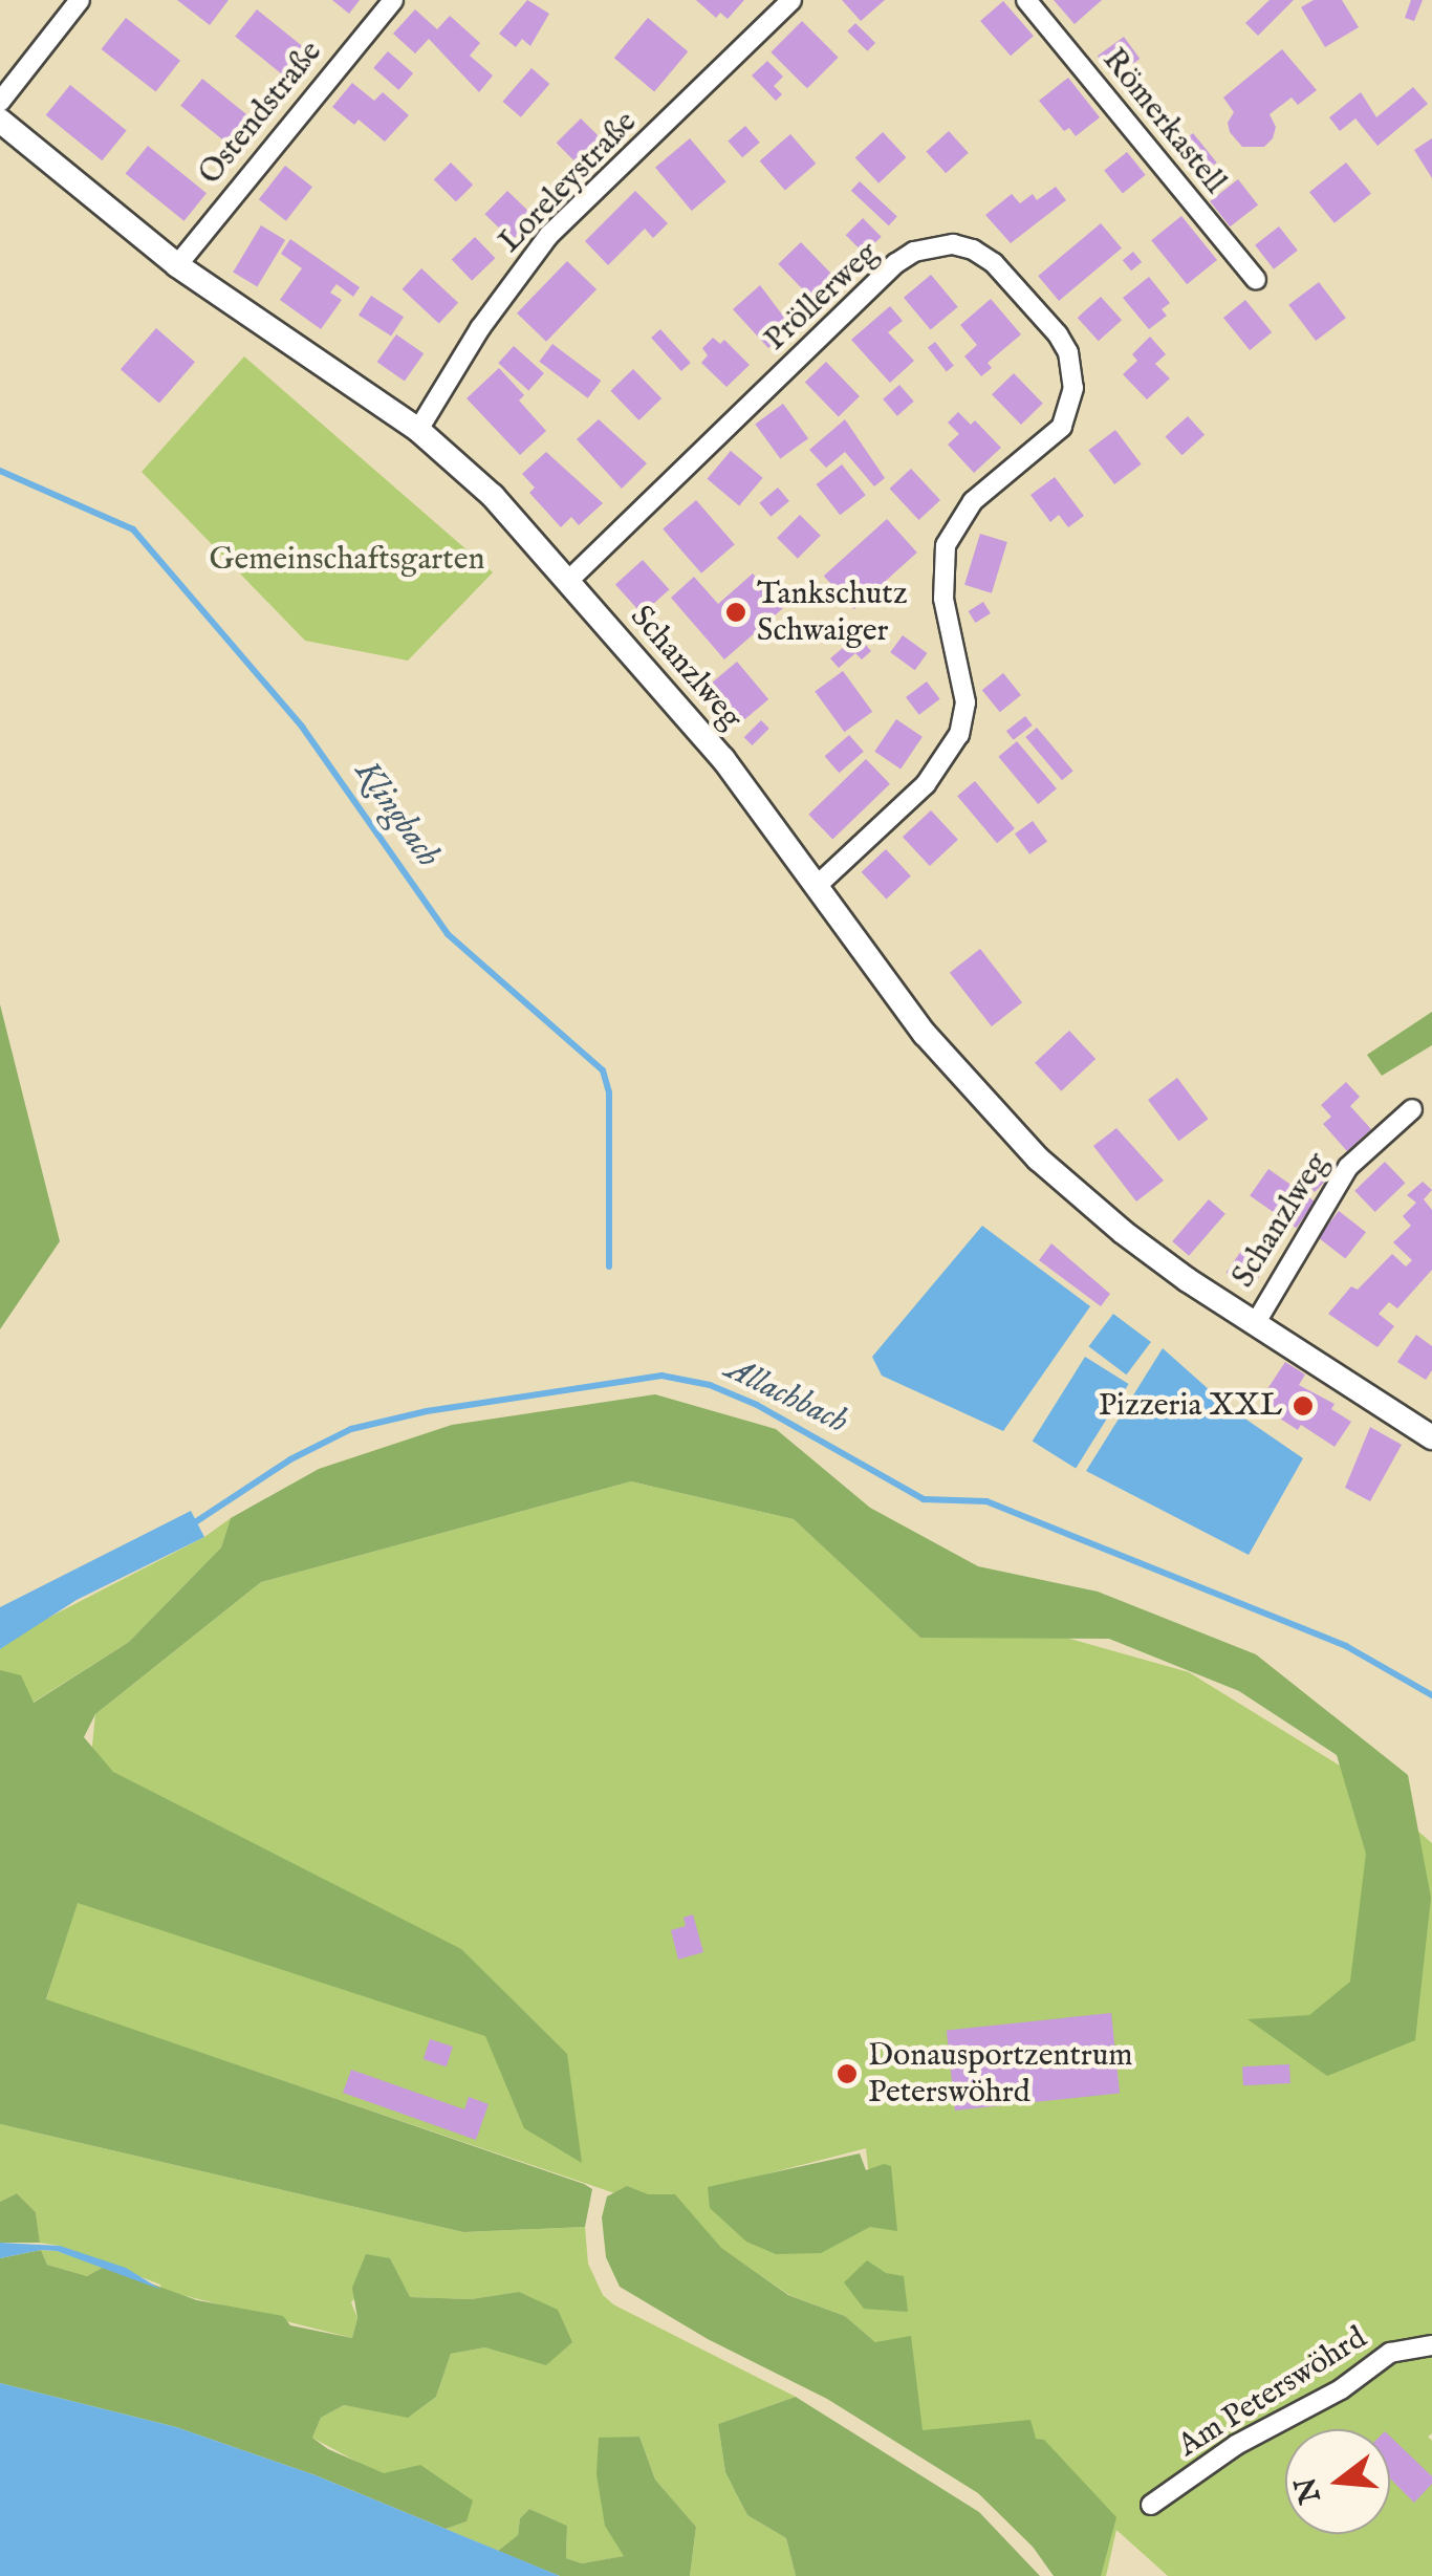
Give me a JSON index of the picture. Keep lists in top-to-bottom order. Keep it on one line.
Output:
{"streets":{"street":["Ostendstraße","Römerkastell","Loreleystraße","Pröllerweg","Schanzlweg","Am Peterswöhrd"]},"crossings":[["Ostendstraße","Schanzlweg"],["Loreleystraße","Schanzlweg"],["Pröllerweg","Schanzlweg"]],"water":["Klingbach","Allachbach"],"parks":["Gemeinschaftsgarten"],"places":["Tankschutz Schwaiger","Pizzeria XXL","Donausportzentrum Peterswöhrd"],"north":"left"}
